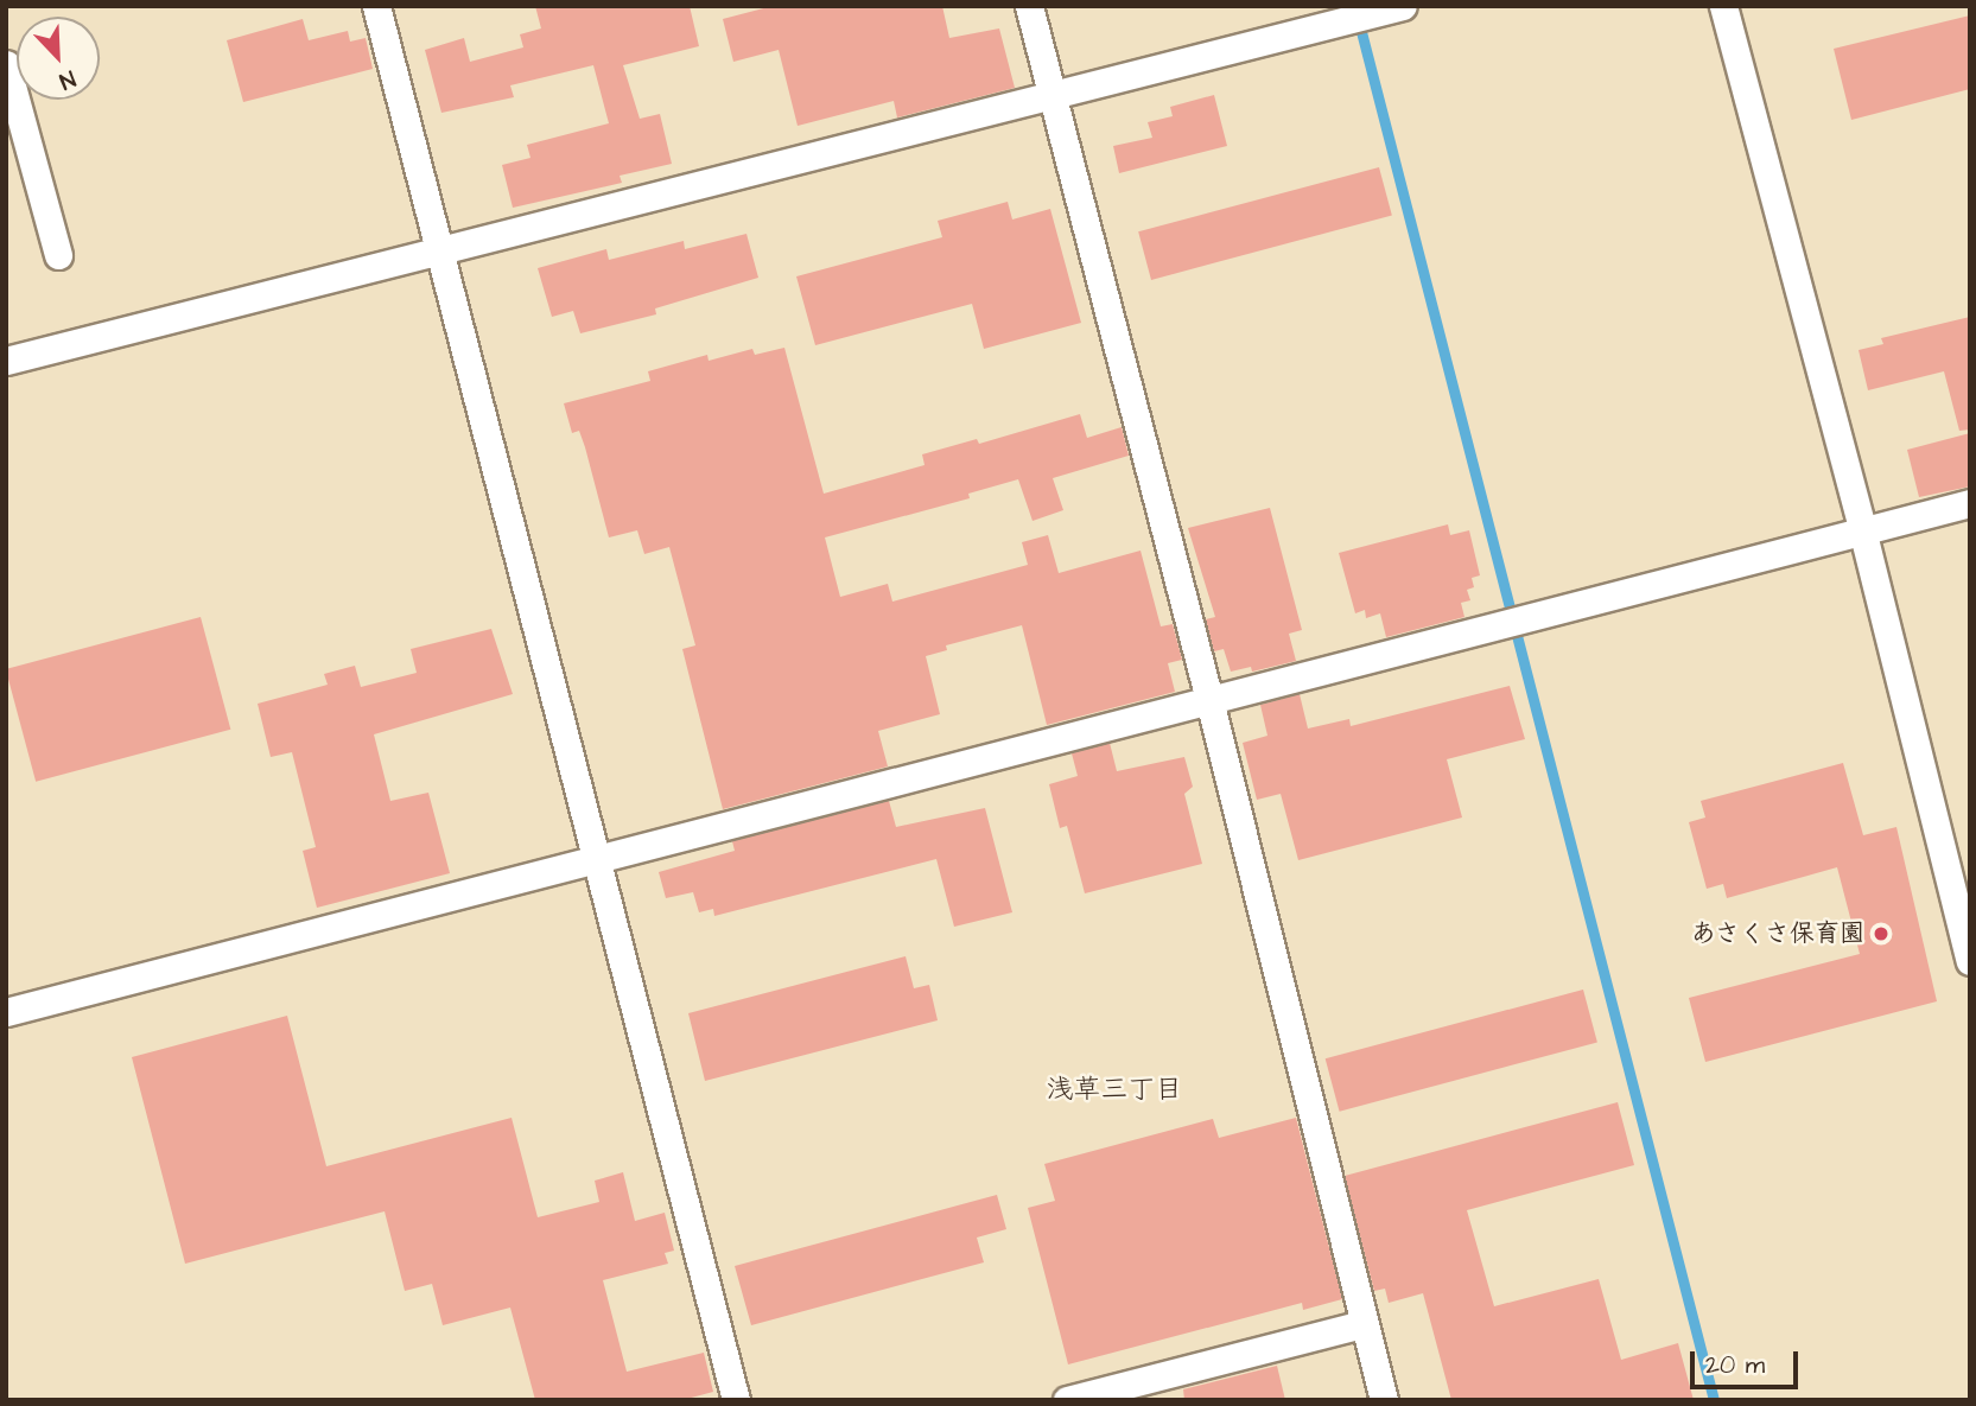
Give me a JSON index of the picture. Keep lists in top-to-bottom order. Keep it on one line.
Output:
{"districts":["浅草三丁目"],"places":["あさくさ保育園"],"scale_bar":"20 m","north":"bottom right"}
